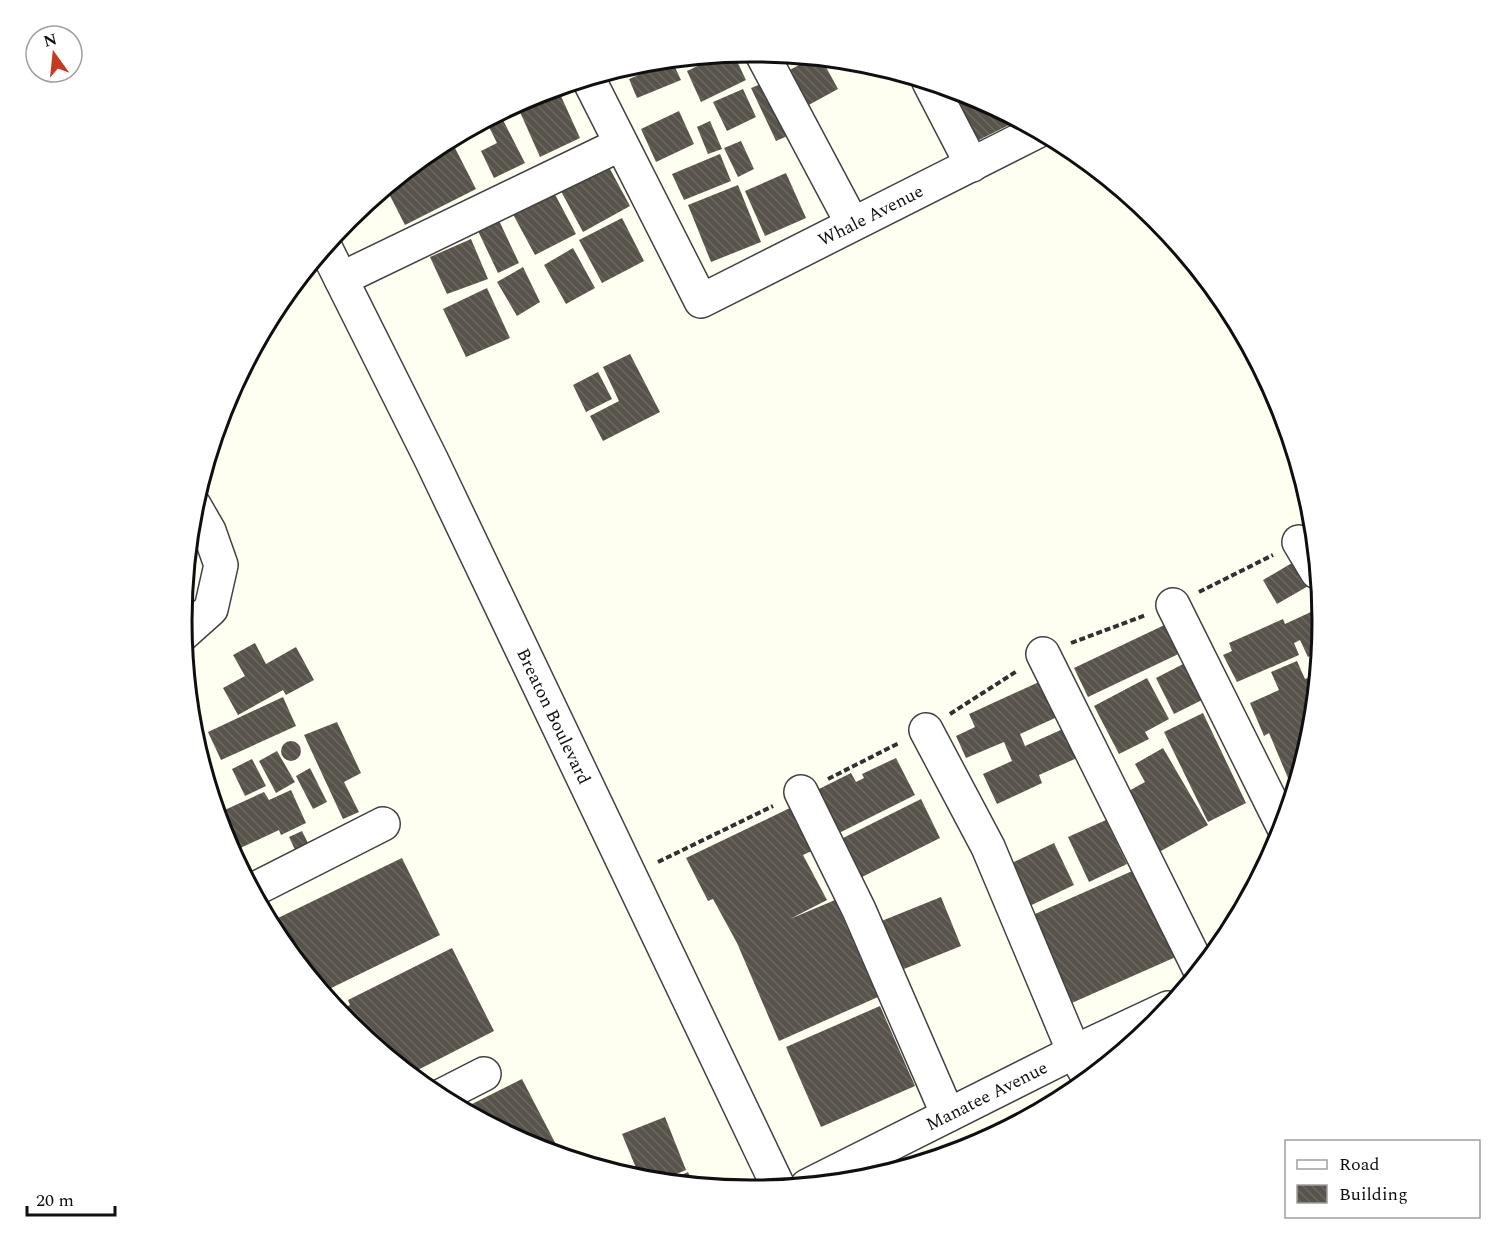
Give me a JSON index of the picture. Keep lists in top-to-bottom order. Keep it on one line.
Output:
{"streets":{"street":["Whale Avenue","Breaton Boulevard","Manatee Avenue"]},"legend":["Road","Building"],"scale_bar":"20 m","north":"top"}
